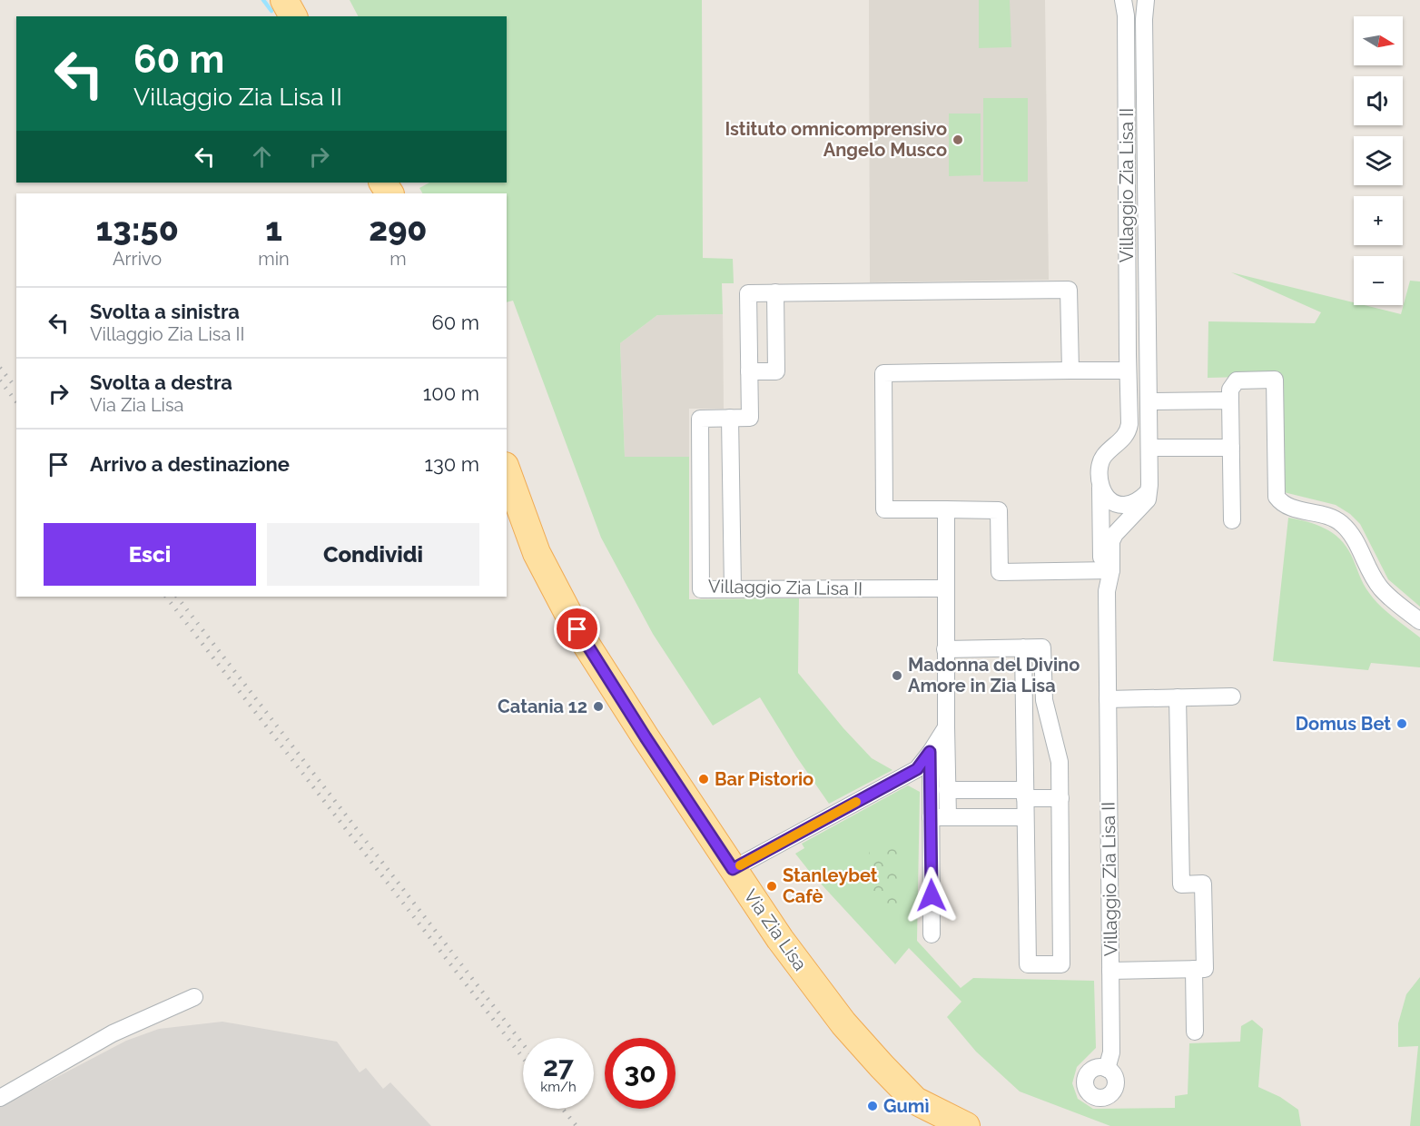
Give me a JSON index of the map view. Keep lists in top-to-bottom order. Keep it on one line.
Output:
{"streets":{"main road":["Via Zia Lisa"],"street":["Villaggio Zia Lisa II"]},"places":["Istituto omnicomprensivo Angelo Musco","Madonna del Divino Amore in Zia Lisa","Catania 12","Domus Bet","Bar Pistorio","Stanleybet Cafè","Gumì"],"north":"right","page":{"map_buttons":["+","−"],"turn":["60 m","Villaggio Zia Lisa II"],"eta":["13:50","Arrivo","1","min","290","m"],"list":[{"name":"Svolta a sinistra","note":"Villaggio Zia Lisa II","value":"60 m"},{"name":"Svolta a destra","note":"Via Zia Lisa","value":"100 m"},{"name":"Arrivo a destinazione","value":"130 m"}],"buttons":["Esci","Condividi"],"speed":"27 km/h","limit":"30"}}
